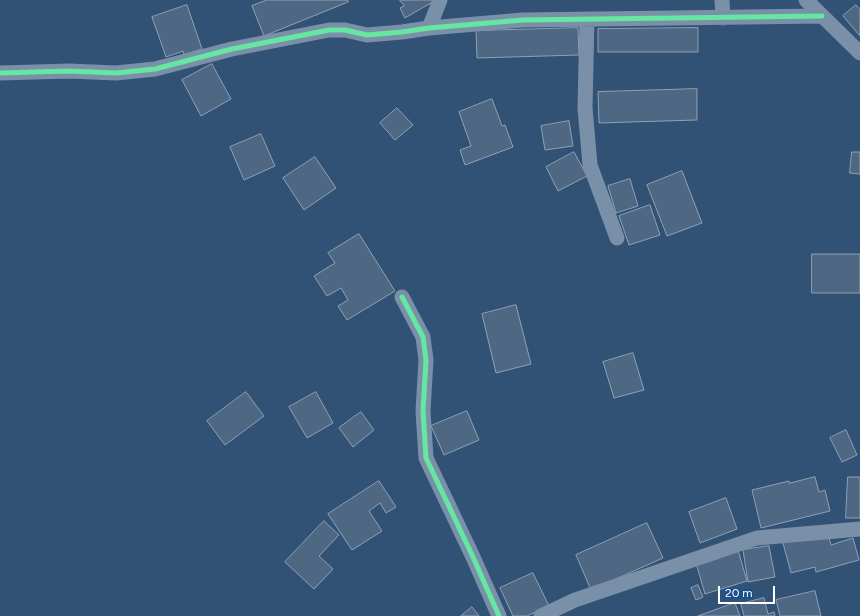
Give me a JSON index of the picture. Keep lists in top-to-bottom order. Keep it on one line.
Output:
{"scale_bar":"20 m"}
